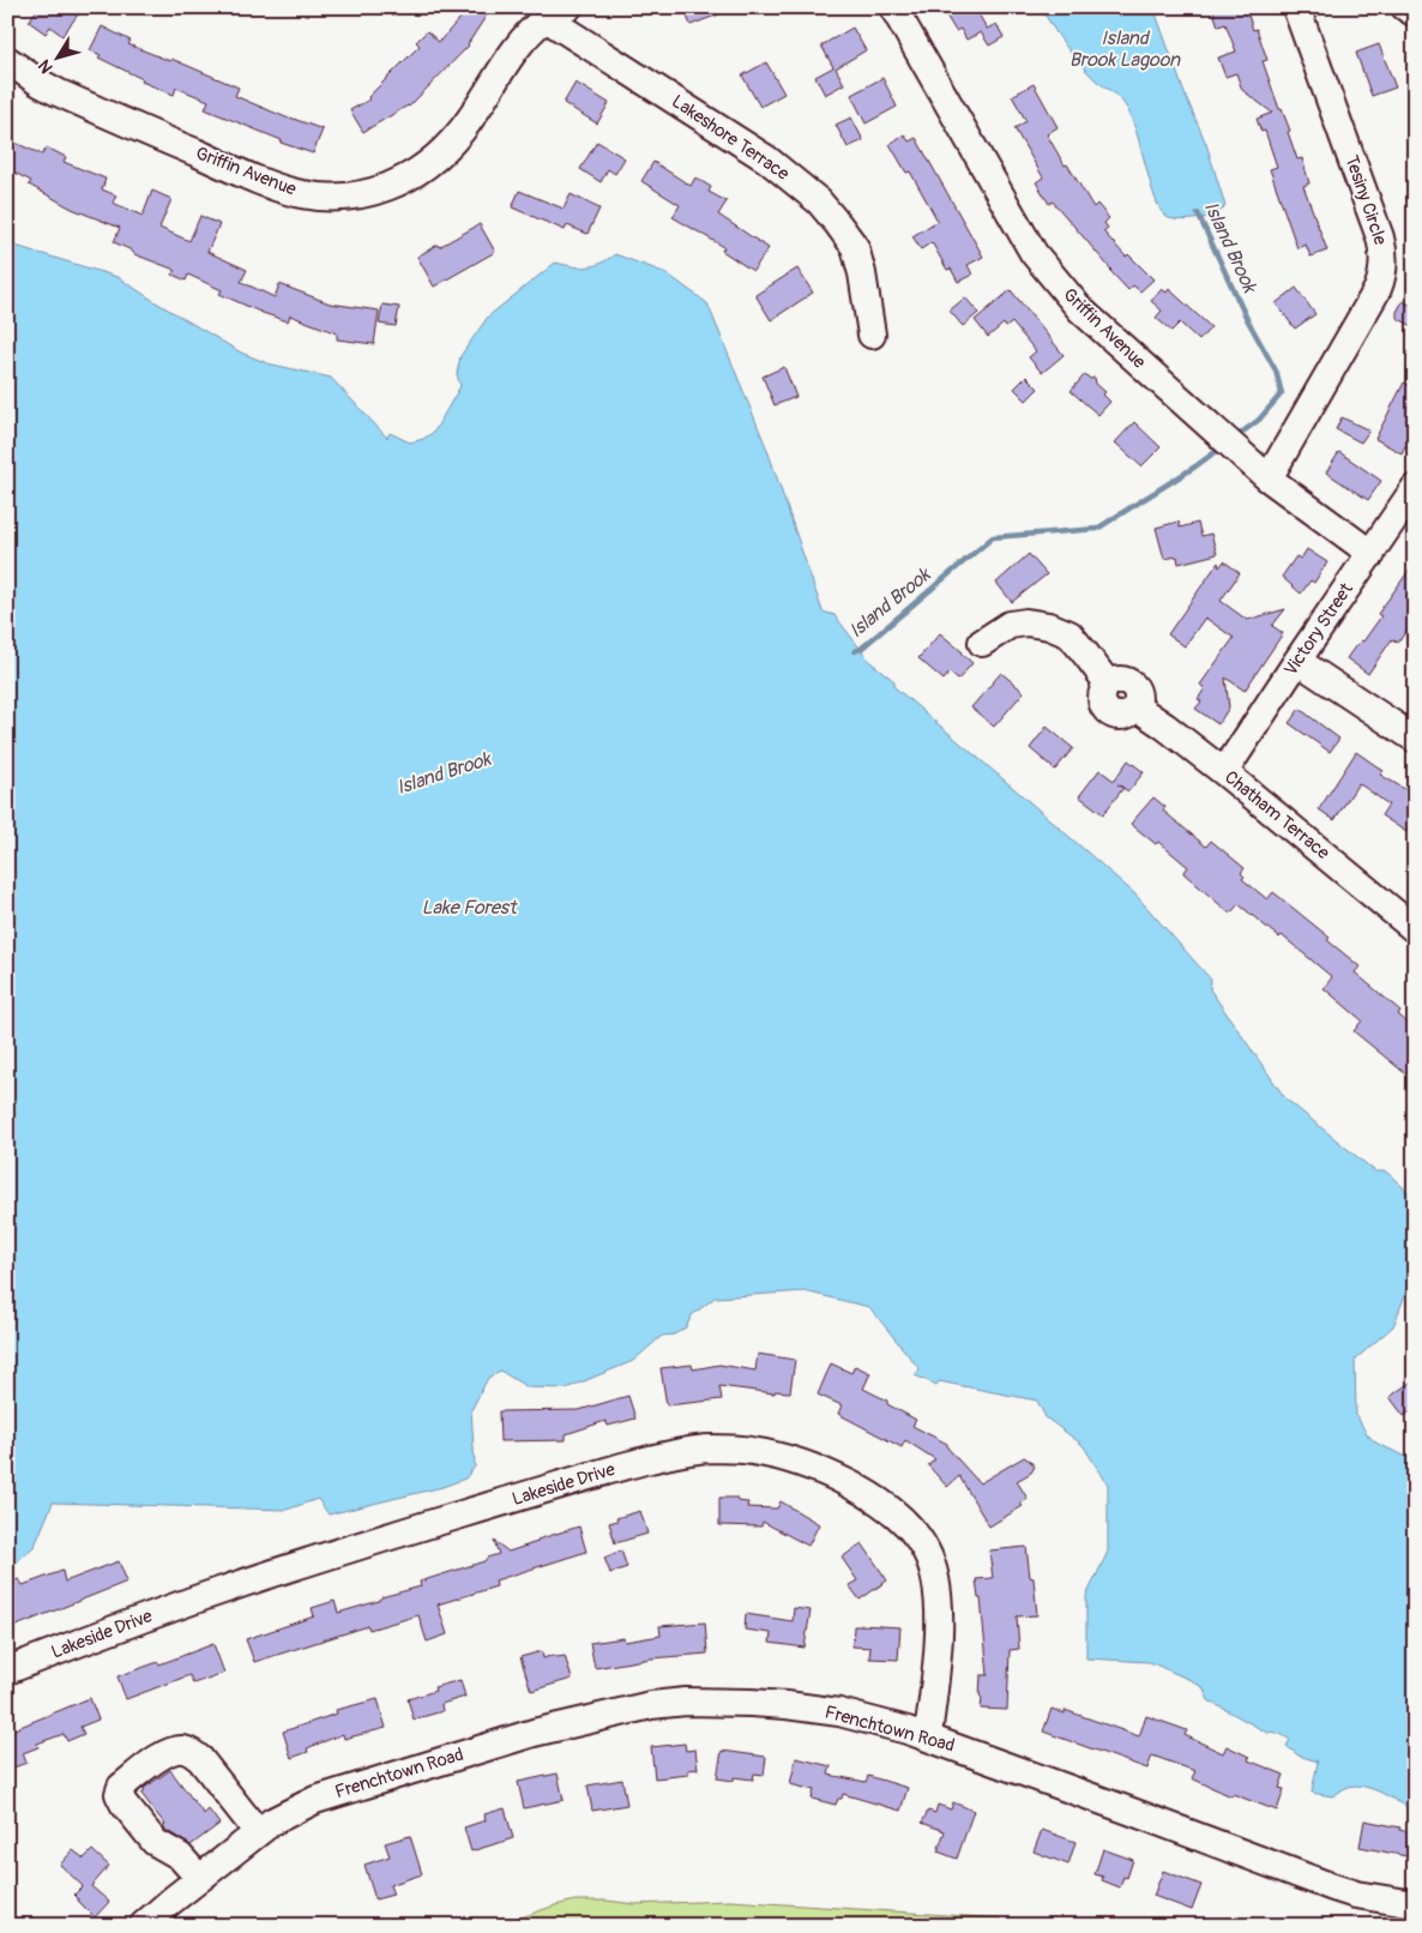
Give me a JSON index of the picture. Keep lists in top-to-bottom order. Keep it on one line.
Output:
{"streets":{"street":["Lakeshore Terrace","Griffin Avenue","Tesiny Circle","Victory Street","Chatham Terrace","Lakeside Drive","Frenchtown Road"]},"crossings":[["Lakeshore Terrace","Griffin Avenue"],["Griffin Avenue","Tesiny Circle"],["Griffin Avenue","Victory Street"],["Victory Street","Chatham Terrace"],["Lakeside Drive","Frenchtown Road"]],"water":["Island Brook Lagoon","Island Brook","Lake Forest"],"north":"bottom left"}
